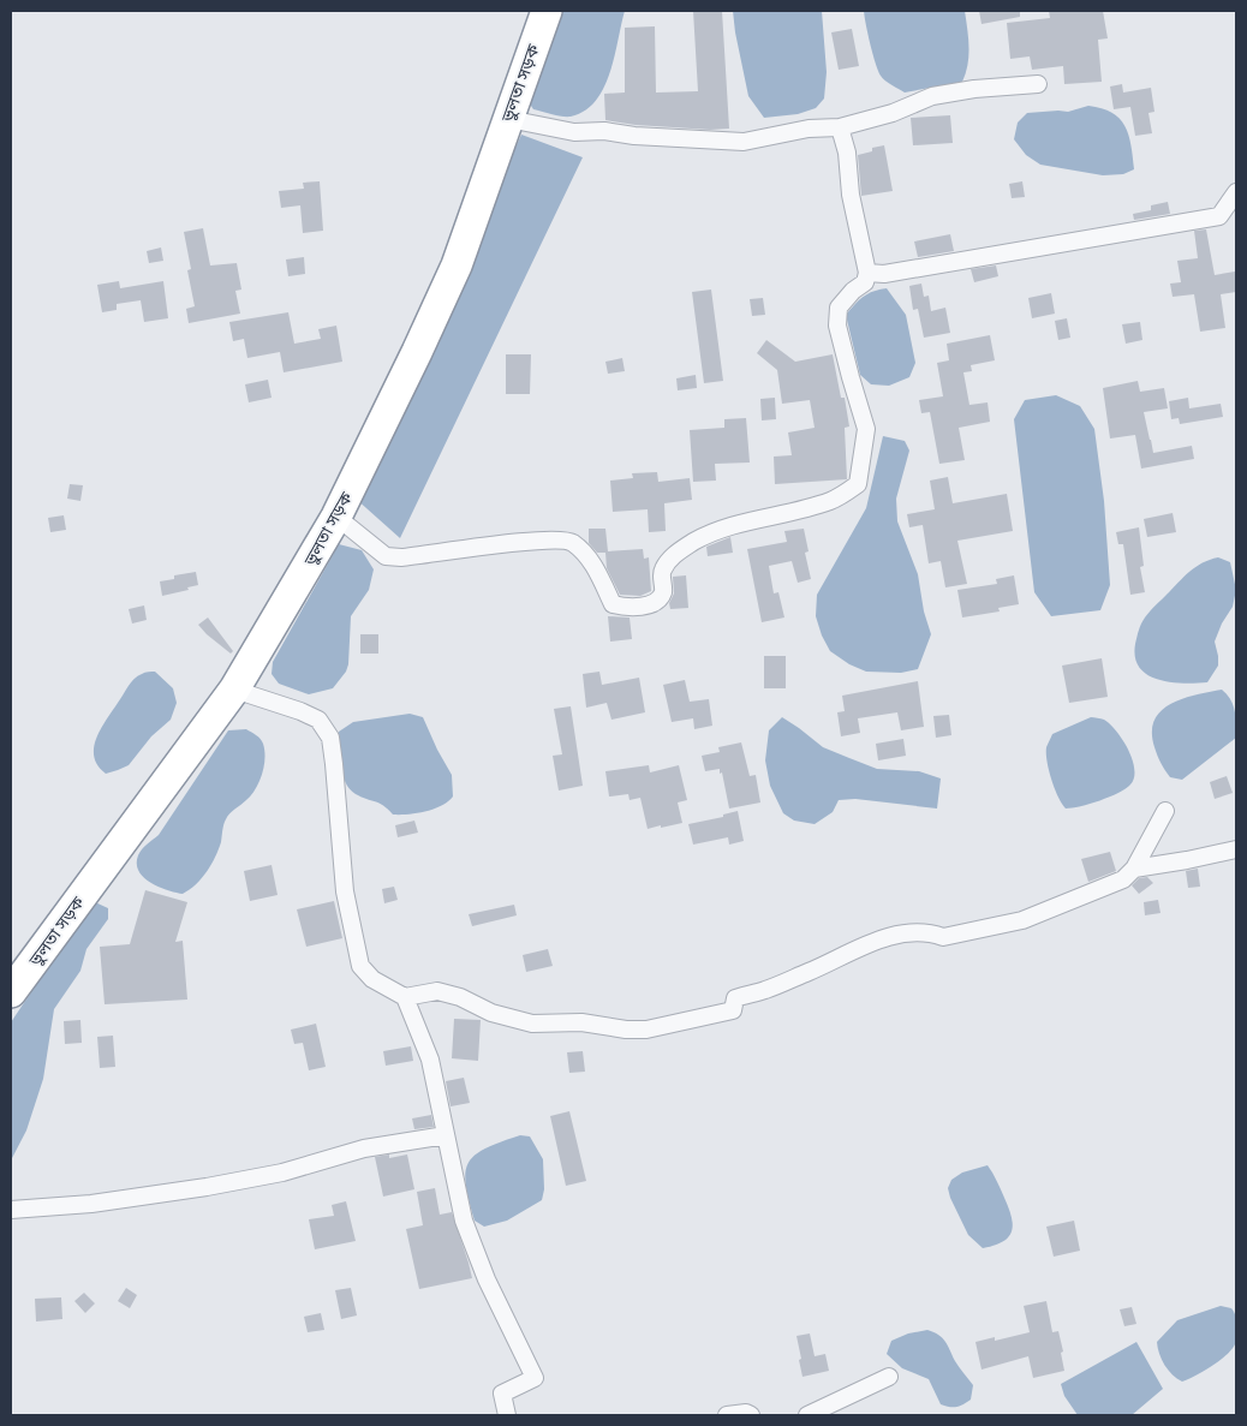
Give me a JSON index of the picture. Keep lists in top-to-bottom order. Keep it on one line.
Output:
{"streets":{"highway":["ভুলতা সড়ক"]}}
